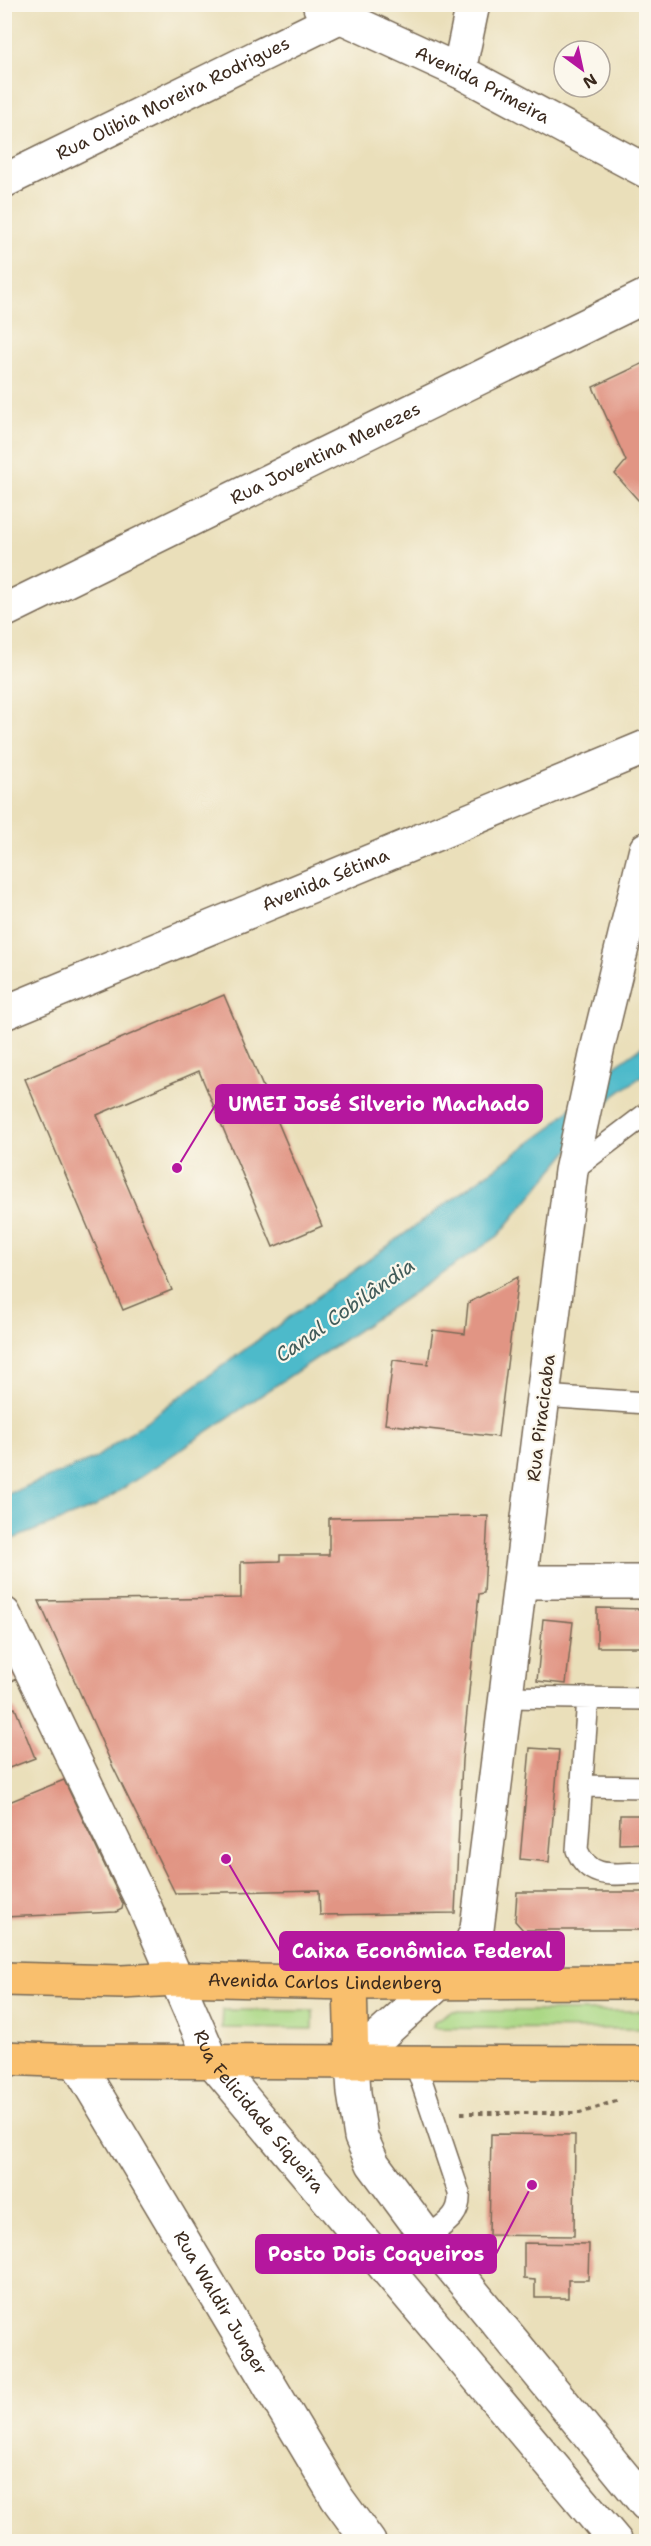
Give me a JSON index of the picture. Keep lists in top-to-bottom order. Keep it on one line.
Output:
{"streets":{"main road":["Avenida Carlos Lindenberg"],"street":["Avenida Primeira","Rua Olibia Moreira Rodrigues","Rua Joventina Menezes","Avenida Sétima","Rua Piracicaba","Rua Felicidade Siqueira","Rua Waldir Junger"]},"crossings":[["Avenida Primeira","Rua Olibia Moreira Rodrigues"],["Rua Piracicaba","Avenida Carlos Lindenberg"],["Avenida Carlos Lindenberg","Rua Felicidade Siqueira"]],"water":["Canal Cobilândia"],"places":["UMEI José Silverio Machado","Caixa Econômica Federal","Posto Dois Coqueiros"],"north":"bottom right"}
